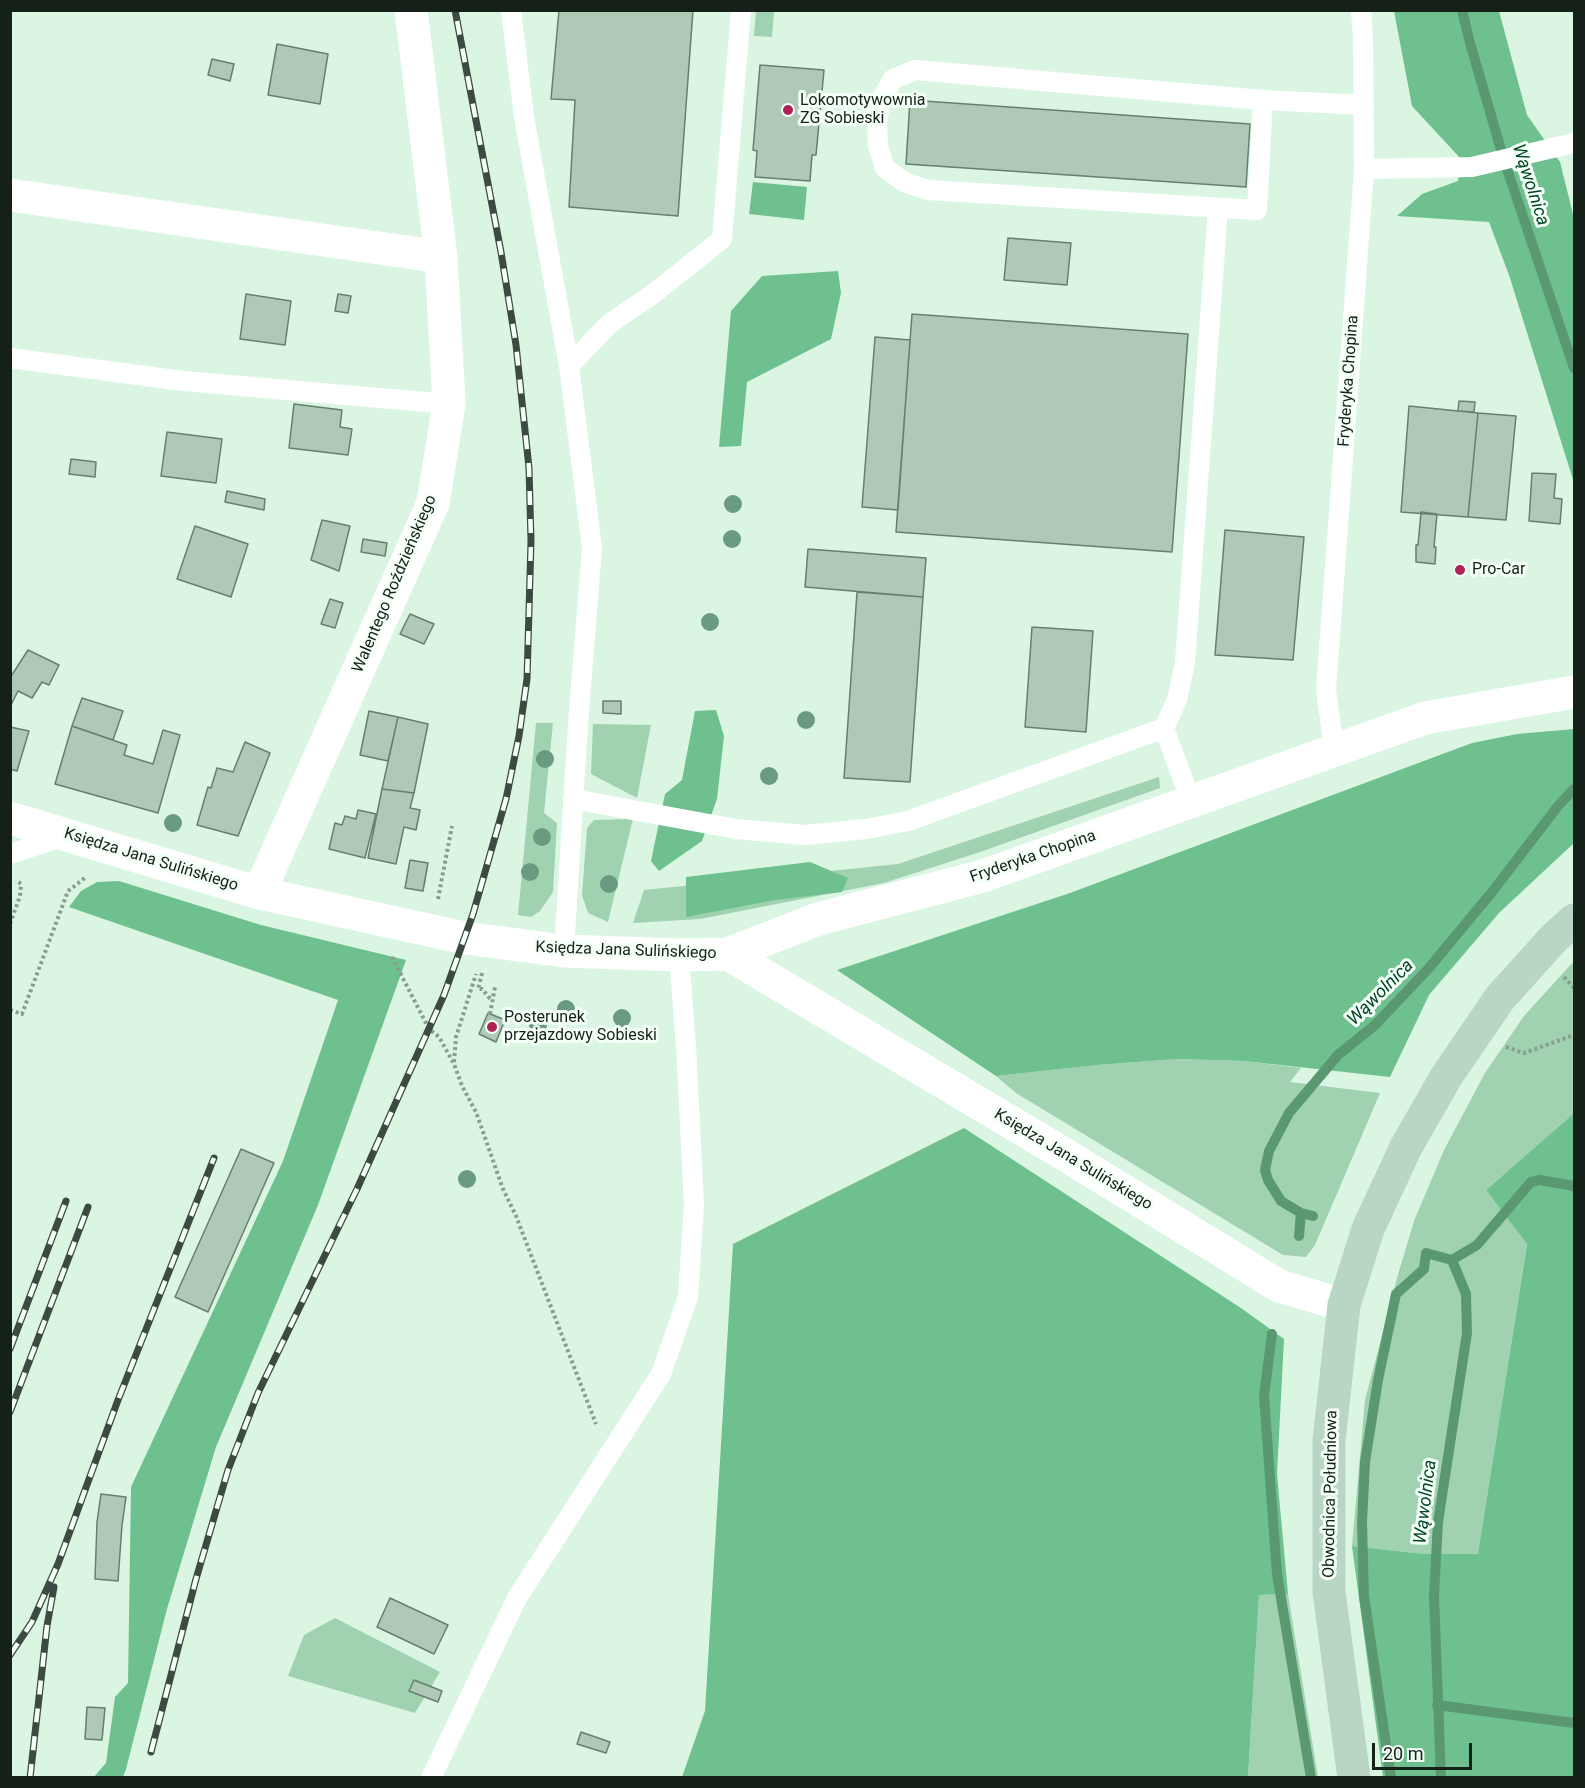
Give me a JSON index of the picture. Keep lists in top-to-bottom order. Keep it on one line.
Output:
{"streets":{"main road":["Obwodnica Południowa"],"street":["Fryderyka Chopina","Walentego Roździeńskiego","Księdza Jana Sulińskiego"]},"crossings":[["Fryderyka Chopina","Księdza Jana Sulińskiego"],["Walentego Roździeńskiego","Księdza Jana Sulińskiego"],["Księdza Jana Sulińskiego","Obwodnica Południowa"]],"water":["Wąwolnica"],"places":["Lokomotywownia ZG Sobieski","Pro-Car","Posterunek przejazdowy Sobieski"],"scale_bar":"20 m"}
